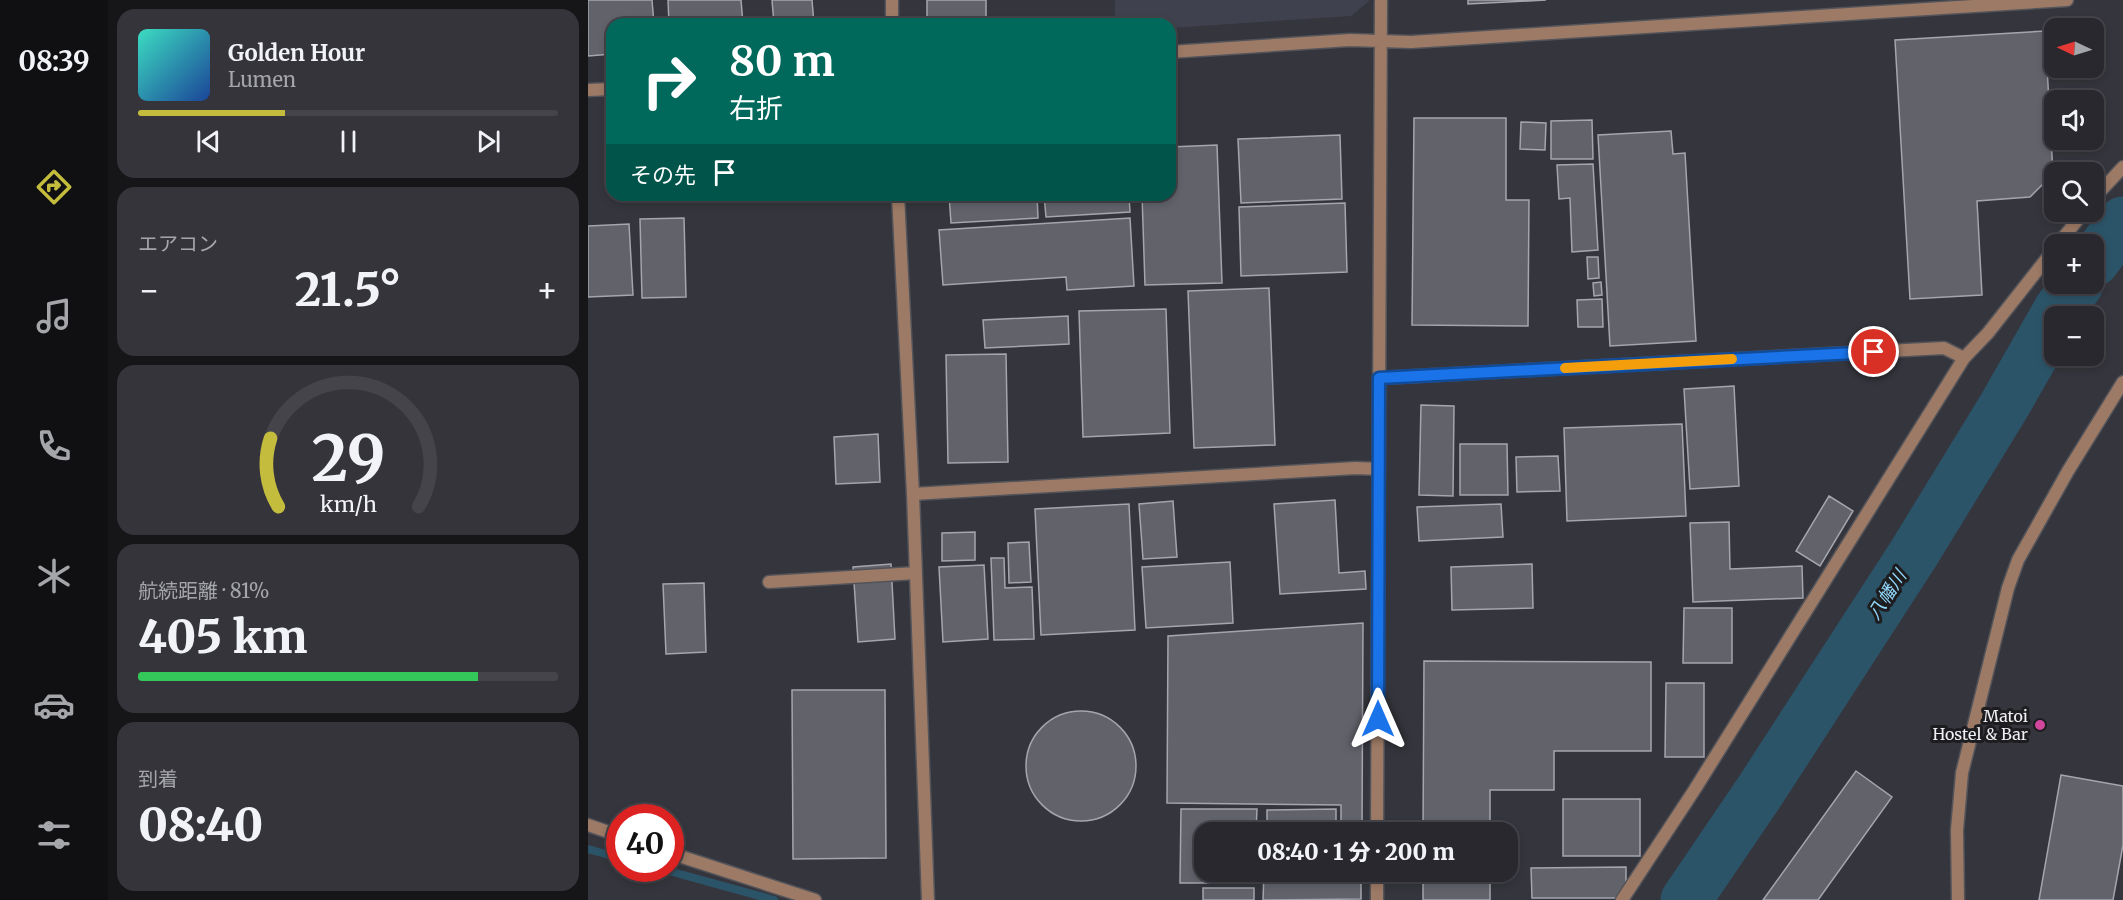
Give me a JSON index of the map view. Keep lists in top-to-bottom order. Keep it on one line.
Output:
{"water":["八幡川"],"places":["Matoi Hostel & Bar"],"north":"left","page":{"tabs":"08:39","map_buttons":["+","−"],"turn":["80 m","右折"],"song":["Golden Hour","Lumen"],"then":"その先","tile":["エアコン",["航続距離 · 81%","405 km"],["到着","08:40"]],"heat":["−","21.5°","+"],"limit":"40","trip":"08:40 · 1 分 · 200 m","gauge":["29","km/h"]}}
